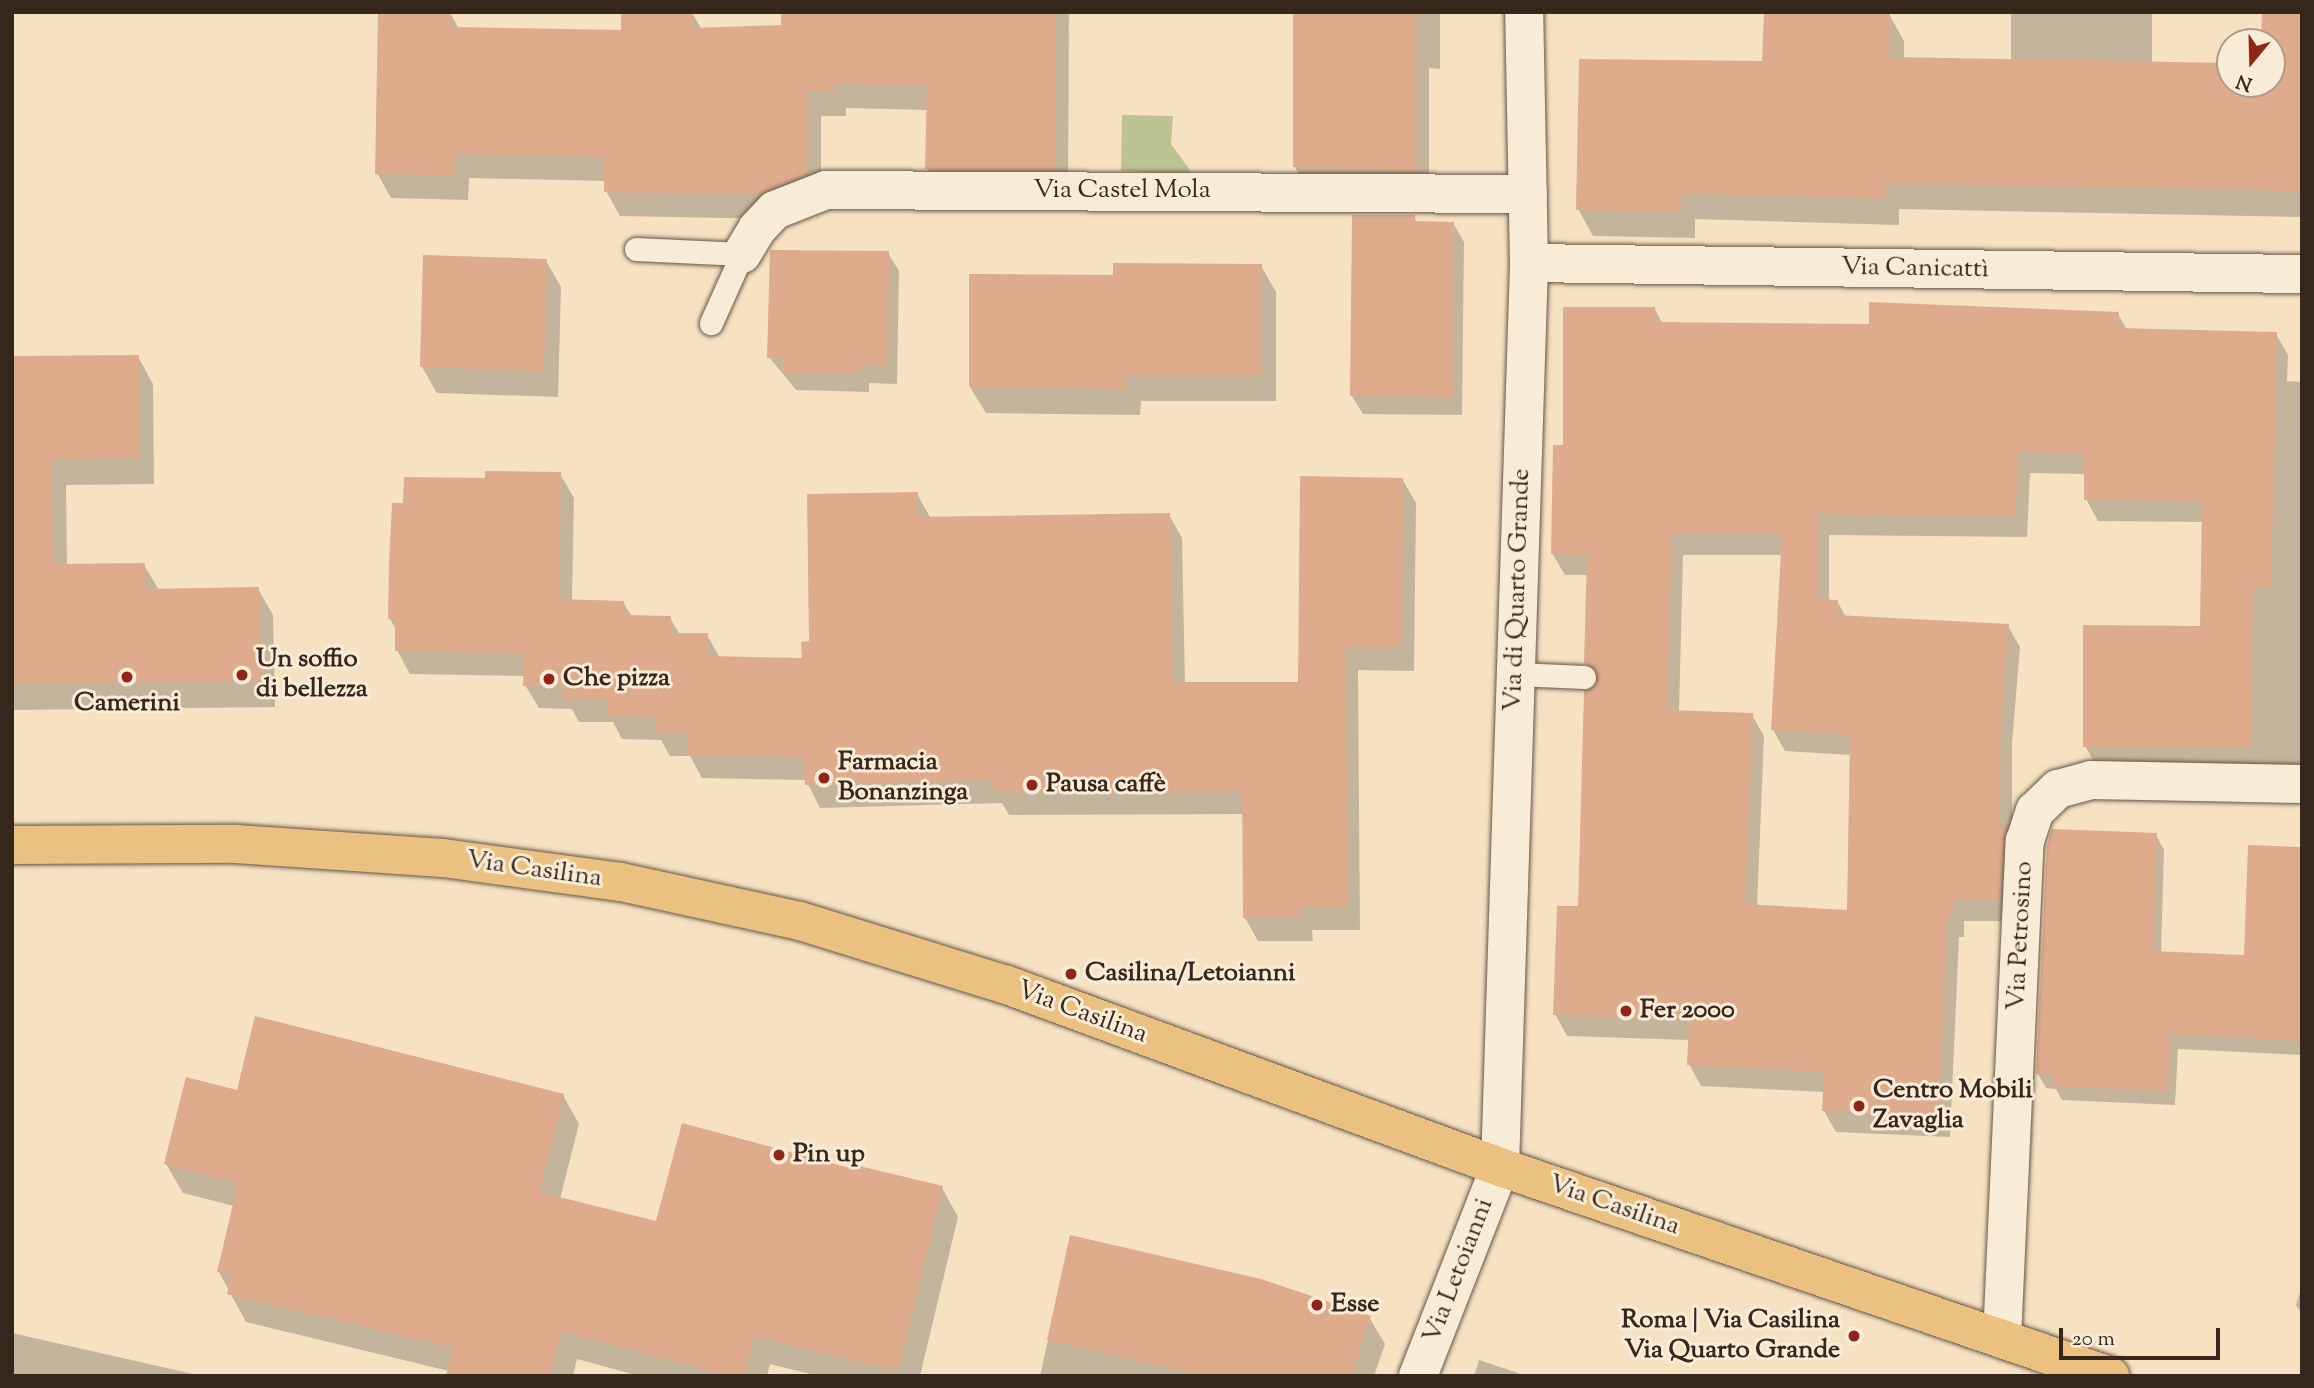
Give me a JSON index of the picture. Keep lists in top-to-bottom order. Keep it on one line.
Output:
{"streets":{"main road":["Via Casilina"],"street":["Via Castel Mola","Via Canicattì","Via di Quarto Grande","Via Petrosino","Via Letoianni"]},"crossings":[["Via Castel Mola","Via di Quarto Grande"],["Via Canicattì","Via di Quarto Grande"],["Via di Quarto Grande","Via Casilina"],["Via di Quarto Grande","Via Letoianni"],["Via Casilina","Via Petrosino"],["Via Casilina","Via Letoianni"]],"places":["Un soffio di bellezza","Camerini","Che pizza","Farmacia Bonanzinga","Pausa caffè","Casilina/Letoianni","Fer 2000","Centro Mobili Zavaglia","Pin up","Esse","Roma | Via Casilina Via Quarto Grande"],"scale_bar":"20 m","north":"bottom"}
